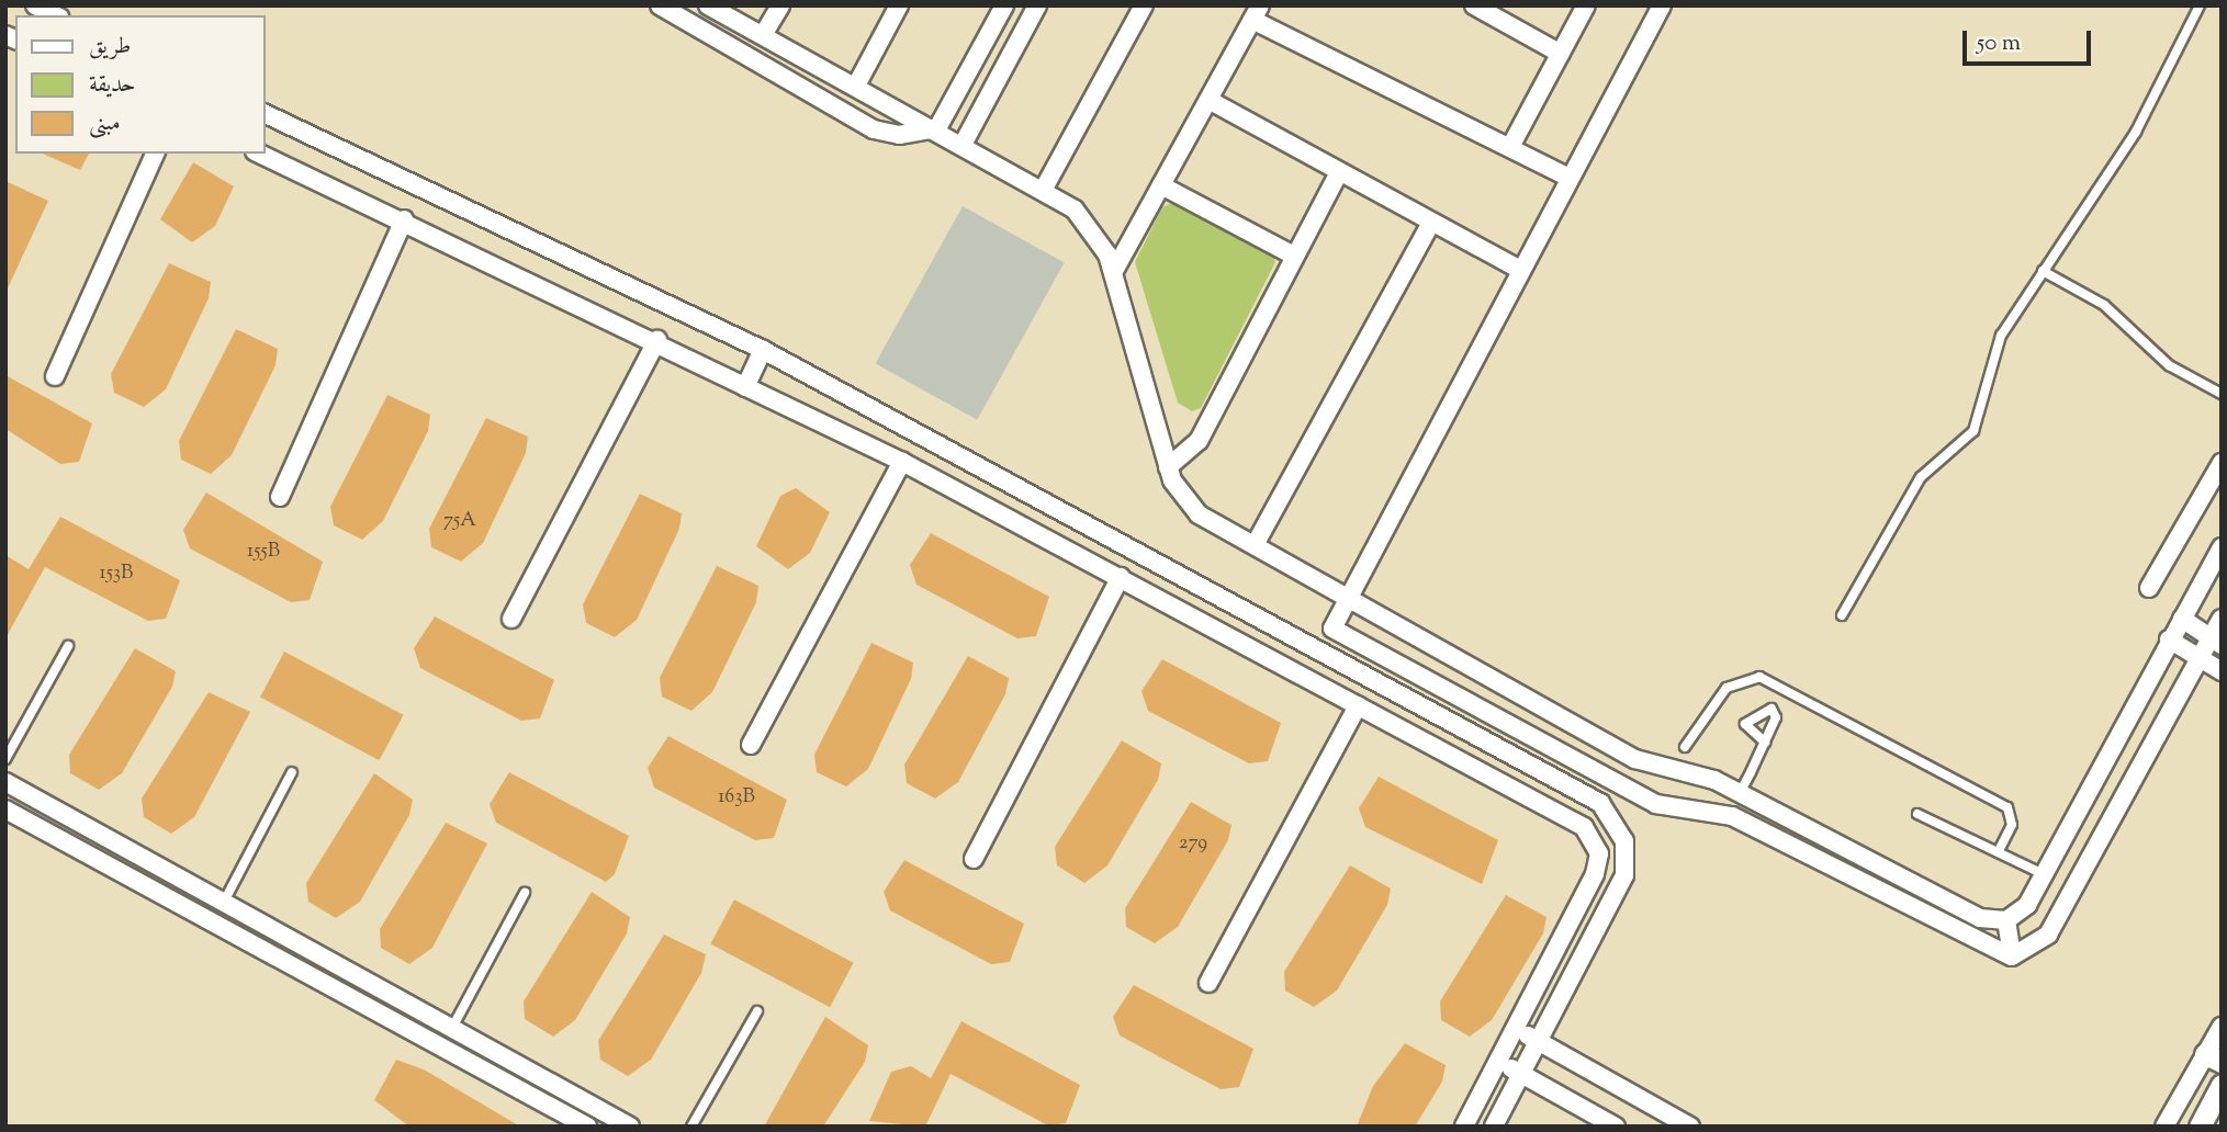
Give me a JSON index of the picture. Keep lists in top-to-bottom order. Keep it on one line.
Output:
{"house_numbers":["75A","155B","153B","163B","279"],"legend":["طريق","حديقة","مبنى"],"scale_bar":"50 m"}
